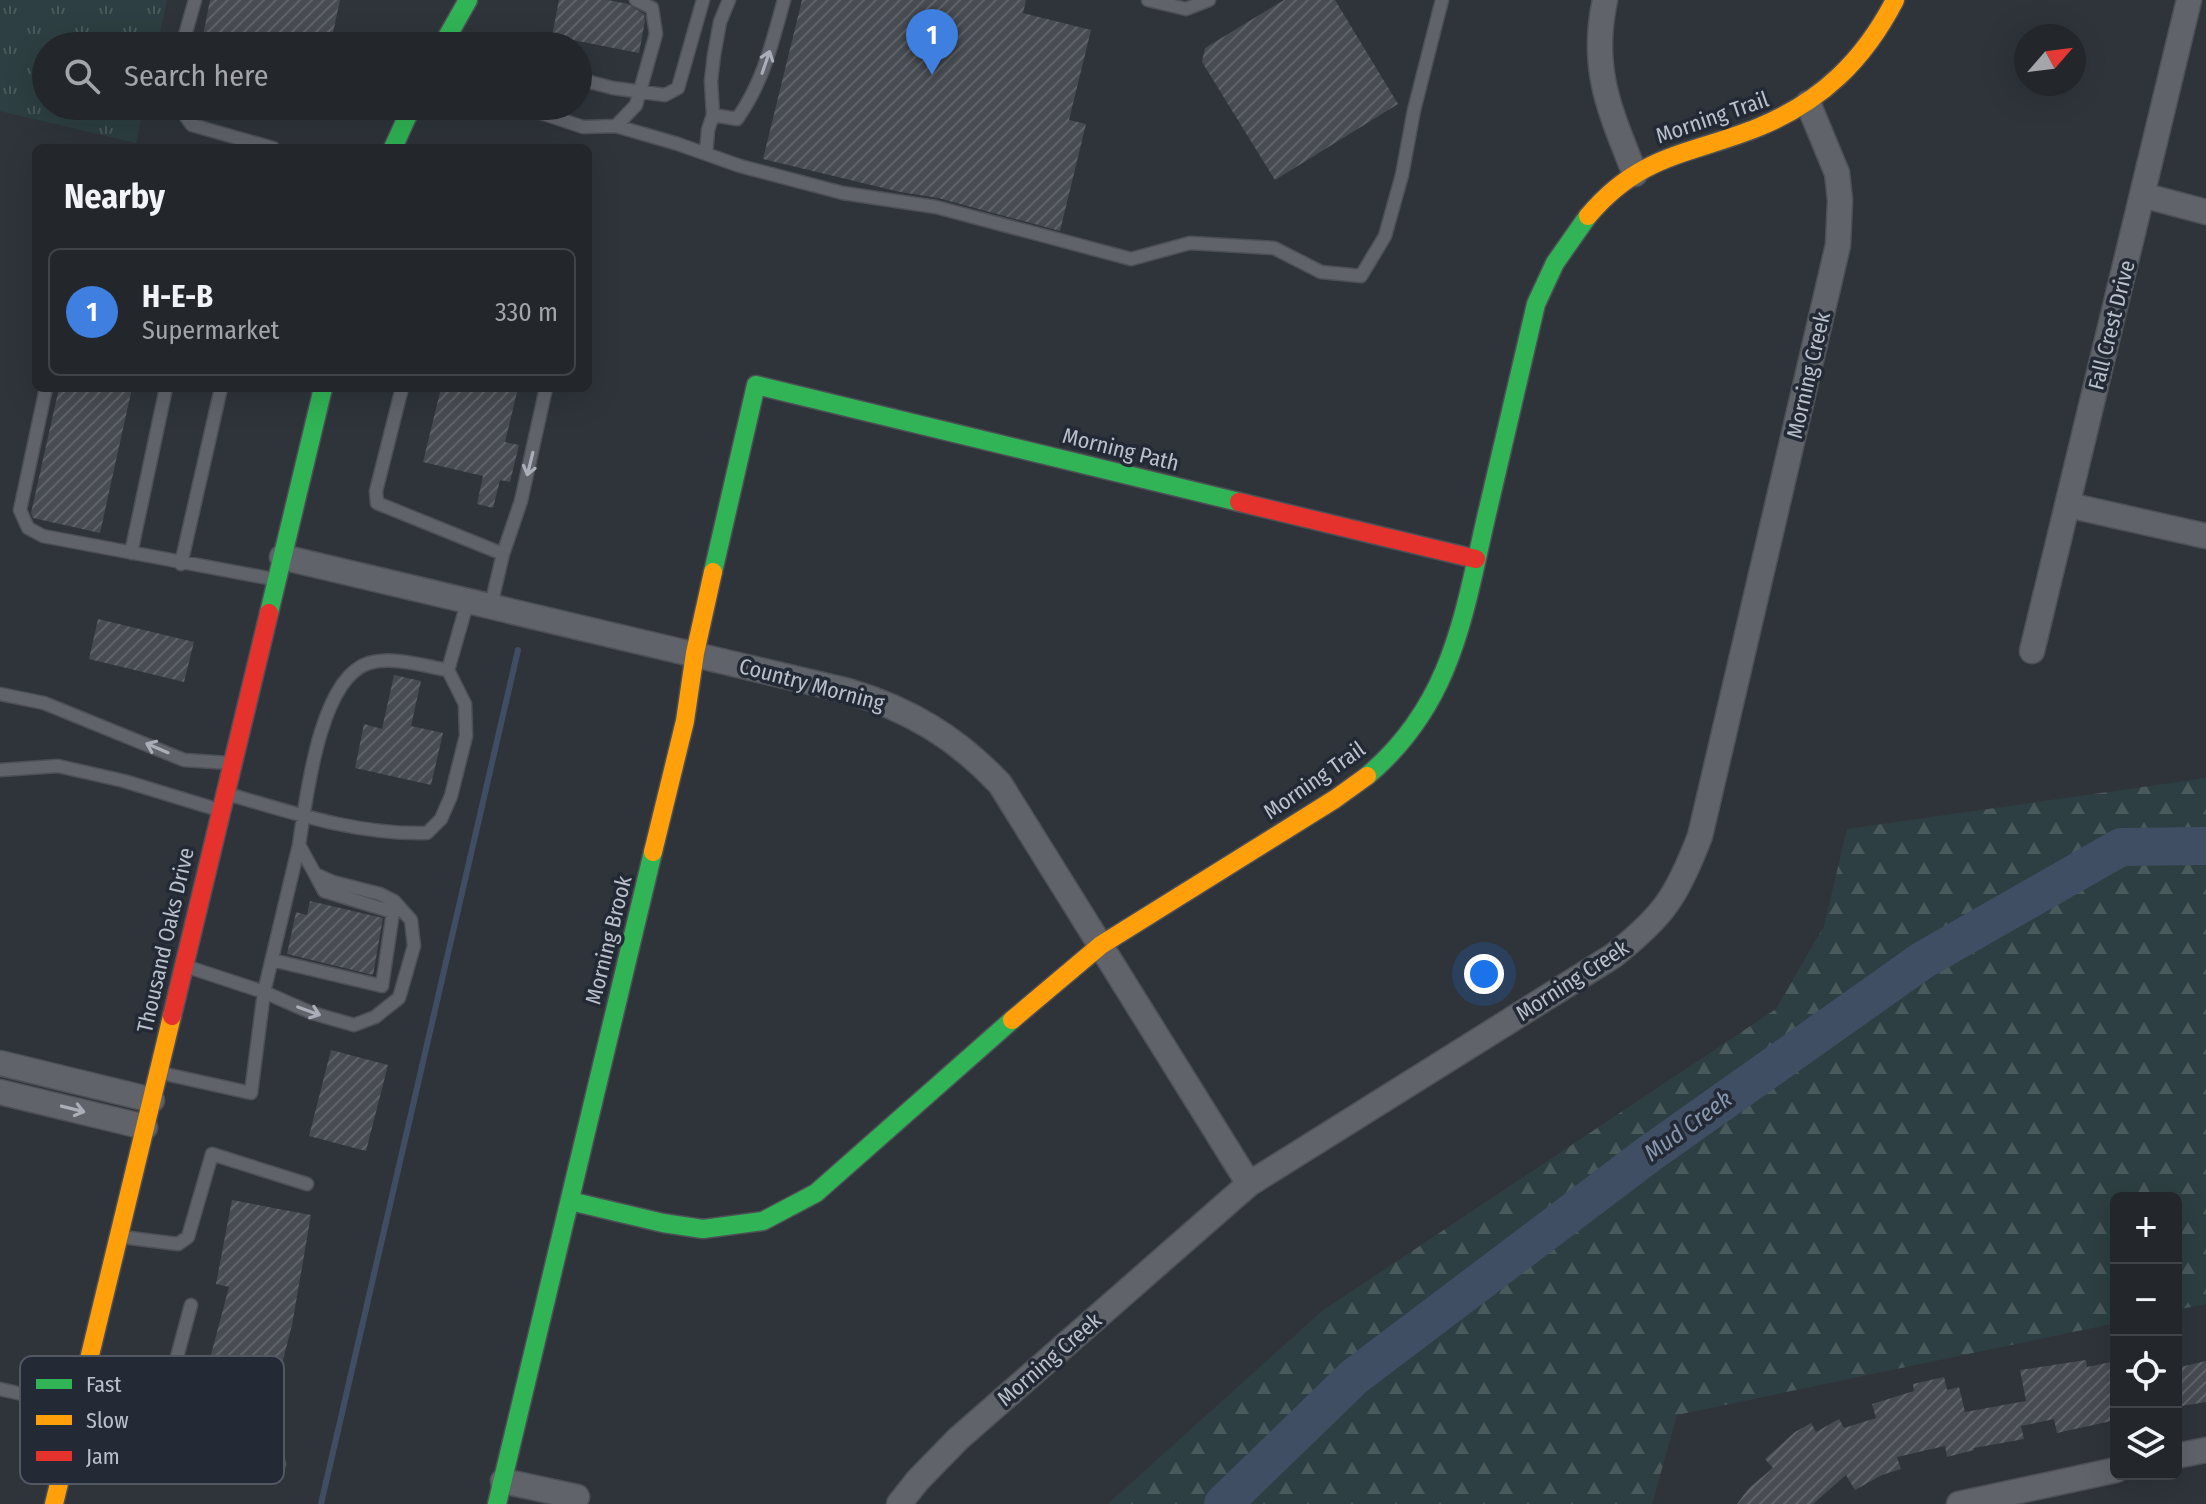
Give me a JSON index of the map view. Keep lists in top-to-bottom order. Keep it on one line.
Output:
{"streets":{"street":["Morning Trail","Fall Crest Drive","Morning Creek","Morning Path","Country Morning","Thousand Oaks Drive","Morning Brook"]},"crossings":[["Morning Trail","Morning Creek"],["Morning Trail","Morning Path"],["Morning Trail","Country Morning"],["Morning Trail","Morning Brook"],["Morning Creek","Country Morning"],["Morning Path","Morning Brook"],["Country Morning","Thousand Oaks Drive"],["Country Morning","Morning Brook"]],"water":["Mud Creek"],"legend":["Fast","Slow","Jam"],"north":"top right","page":{"pins":"1","search":"Search here","heading":"Nearby","list":[{"mark":"1","name":"H-E-B","note":"Supermarket","value":"330 m"}],"map_buttons":["+","−"]}}
